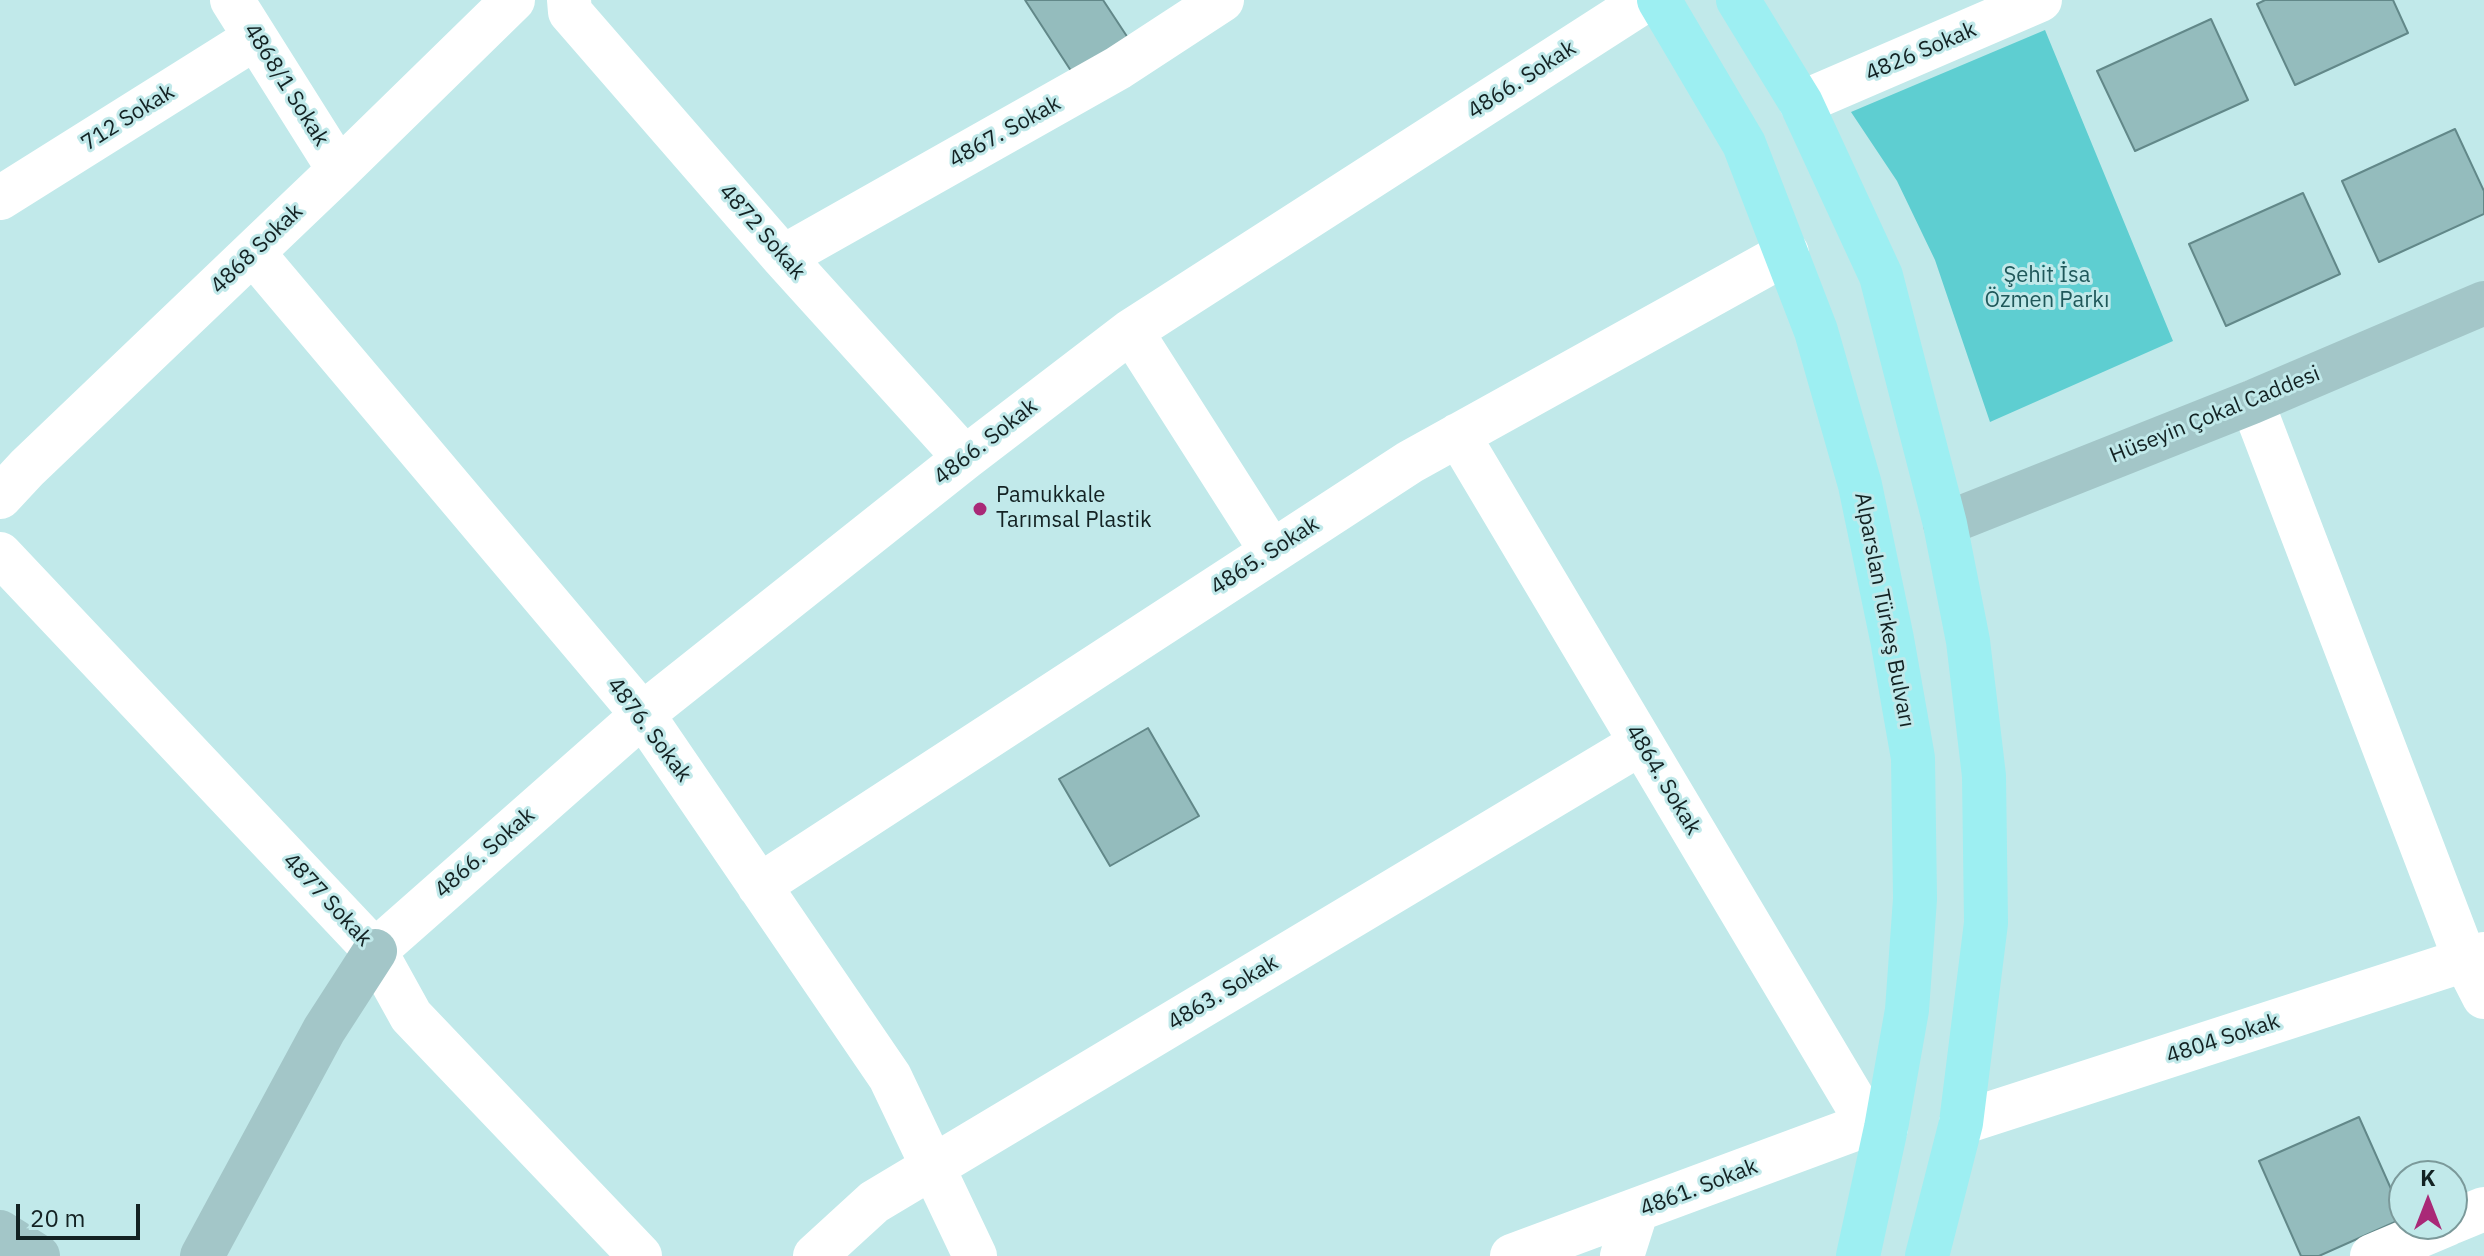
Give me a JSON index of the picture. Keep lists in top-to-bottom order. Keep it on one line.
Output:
{"streets":{"main road":["Alparslan Türkeş Bulvarı"],"street":["4826 Sokak","4866. Sokak","4868/1 Sokak","712 Sokak","4867. Sokak","4872 Sokak","4868 Sokak","Hüseyin Çokal Caddesi","4865. Sokak","4876. Sokak","4864. Sokak","4877 Sokak","4863. Sokak","4804 Sokak","4861. Sokak"]},"crossings":[["4866. Sokak","4872 Sokak"],["4866. Sokak","4876. Sokak"],["4866. Sokak","4877 Sokak"],["4868/1 Sokak","712 Sokak"],["4868/1 Sokak","4868 Sokak"],["4867. Sokak","4872 Sokak"],["4868 Sokak","4876. Sokak"],["4865. Sokak","Alparslan Türkeş Bulvarı"],["4865. Sokak","4876. Sokak"],["4865. Sokak","4864. Sokak"],["Alparslan Türkeş Bulvarı","4864. Sokak"],["Alparslan Türkeş Bulvarı","4861. Sokak"],["4876. Sokak","4863. Sokak"],["4864. Sokak","4863. Sokak"],["4864. Sokak","4861. Sokak"]],"parks":["Şehit İsa Özmen Parkı"],"places":["Pamukkale Tarımsal Plastik"],"scale_bar":"20 m","north":"top"}
